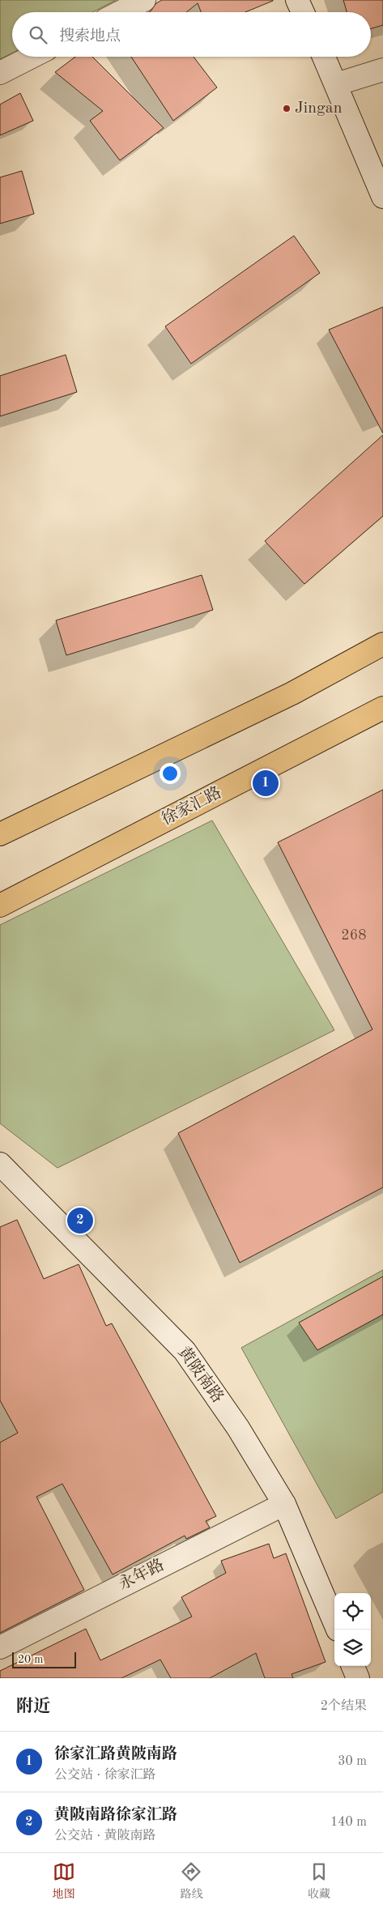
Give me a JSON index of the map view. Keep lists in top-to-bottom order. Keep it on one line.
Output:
{"streets":{"main road":["徐家汇路"],"street":["黄陂南路","永年路"]},"crossings":[["黄陂南路","永年路"]],"places":["Jingan"],"house_numbers":["268"],"scale_bar":"20 m","page":{"search":"搜索地点","pins":["1","2"],"scale":"20 m","heading":["附近","2个结果"],"list":[{"mark":"1","name":"徐家汇路黄陂南路","note":"公交站 · 徐家汇路","value":"30 m"},{"mark":"2","name":"黄陂南路徐家汇路","note":"公交站 · 黄陂南路","value":"140 m"}],"nav":["地图","路线","收藏"]}}
